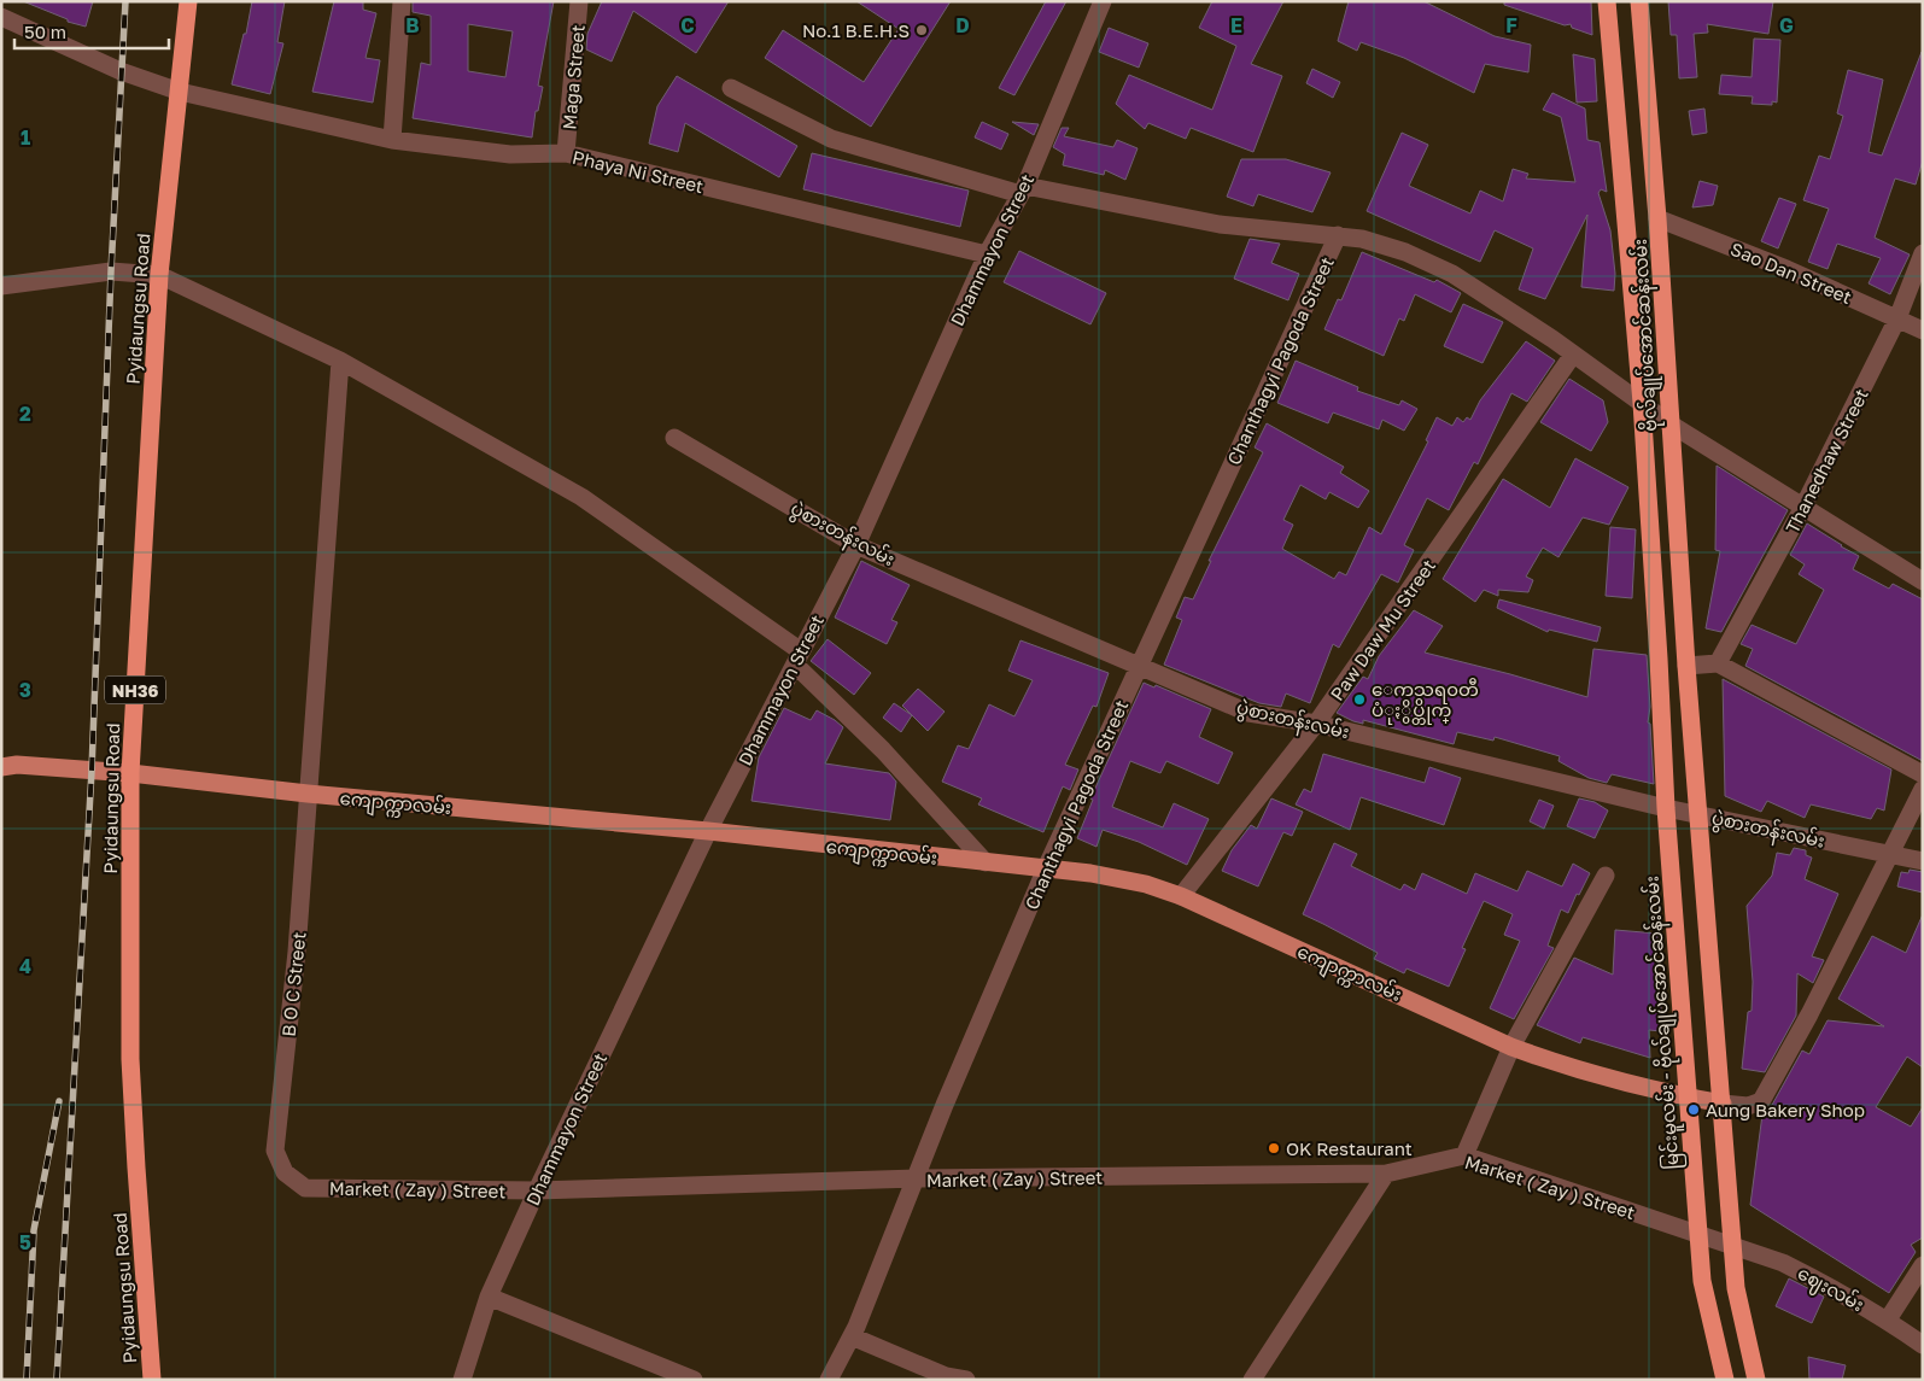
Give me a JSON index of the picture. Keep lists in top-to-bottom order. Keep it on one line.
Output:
{"streets":{"highway":["Pyidaungsu Road","ဗိုလ်ချုပ်အောင်ဆန်းလမ်း","NH36","မြင်းမူလမ်း - ဗိုလ်ချုပ်အောင်ဆန်းလမ်း"],"main road":["ကျောက္ကာလမ်း"],"street":["Maga Street","Phaya Ni Street","Dhammayon Street","Sao Dan Street","Chanthagyi Pagoda Street","Thanedhaw Street","ပွဲစားတန်းလမ်း","Paw Daw Mu Street","B O C Street","Market ( Zay ) Street","ဈေးလမ်း"]},"crossings":[["Maga Street","Phaya Ni Street"],["Phaya Ni Street","Dhammayon Street"],["Phaya Ni Street","Pyidaungsu Road"],["Dhammayon Street","ပွဲစားတန်းလမ်း"],["Dhammayon Street","ကျောက္ကာလမ်း"],["Dhammayon Street","Market ( Zay ) Street"],["Sao Dan Street","ဗိုလ်ချုပ်အောင်ဆန်းလမ်း"],["Sao Dan Street","Thanedhaw Street"],["Pyidaungsu Road","ကျောက္ကာလမ်း"],["ဗိုလ်ချုပ်အောင်ဆန်းလမ်း","မြင်းမူလမ်း - ဗိုလ်ချုပ်အောင်ဆန်းလမ်း"],["Chanthagyi Pagoda Street","ပွဲစားတန်းလမ်း"],["Chanthagyi Pagoda Street","ကျောက္ကာလမ်း"],["Chanthagyi Pagoda Street","Market ( Zay ) Street"],["ပွဲစားတန်းလမ်း","Paw Daw Mu Street"],["ပွဲစားတန်းလမ်း","မြင်းမူလမ်း - ဗိုလ်ချုပ်အောင်ဆန်းလမ်း"],["Paw Daw Mu Street","ကျောက္ကာလမ်း"],["ကျောက္ကာလမ်း","B O C Street"],["ကျောက္ကာလမ်း","မြင်းမူလမ်း - ဗိုလ်ချုပ်အောင်ဆန်းလမ်း"],["B O C Street","Market ( Zay ) Street"],["မြင်းမူလမ်း - ဗိုလ်ချုပ်အောင်ဆန်းလမ်း","Market ( Zay ) Street"],["Market ( Zay ) Street","ဈေးလမ်း"]],"places":["No.1 B.E.H.S","ေကသရ၀တီ ပံုႏွိပ္တိုက္","Aung Bakery Shop","OK Restaurant"],"scale_bar":"50 m","grid":{"columns":["B","C","D","E","F","G"],"rows":["1","2","3","4","5"]}}
